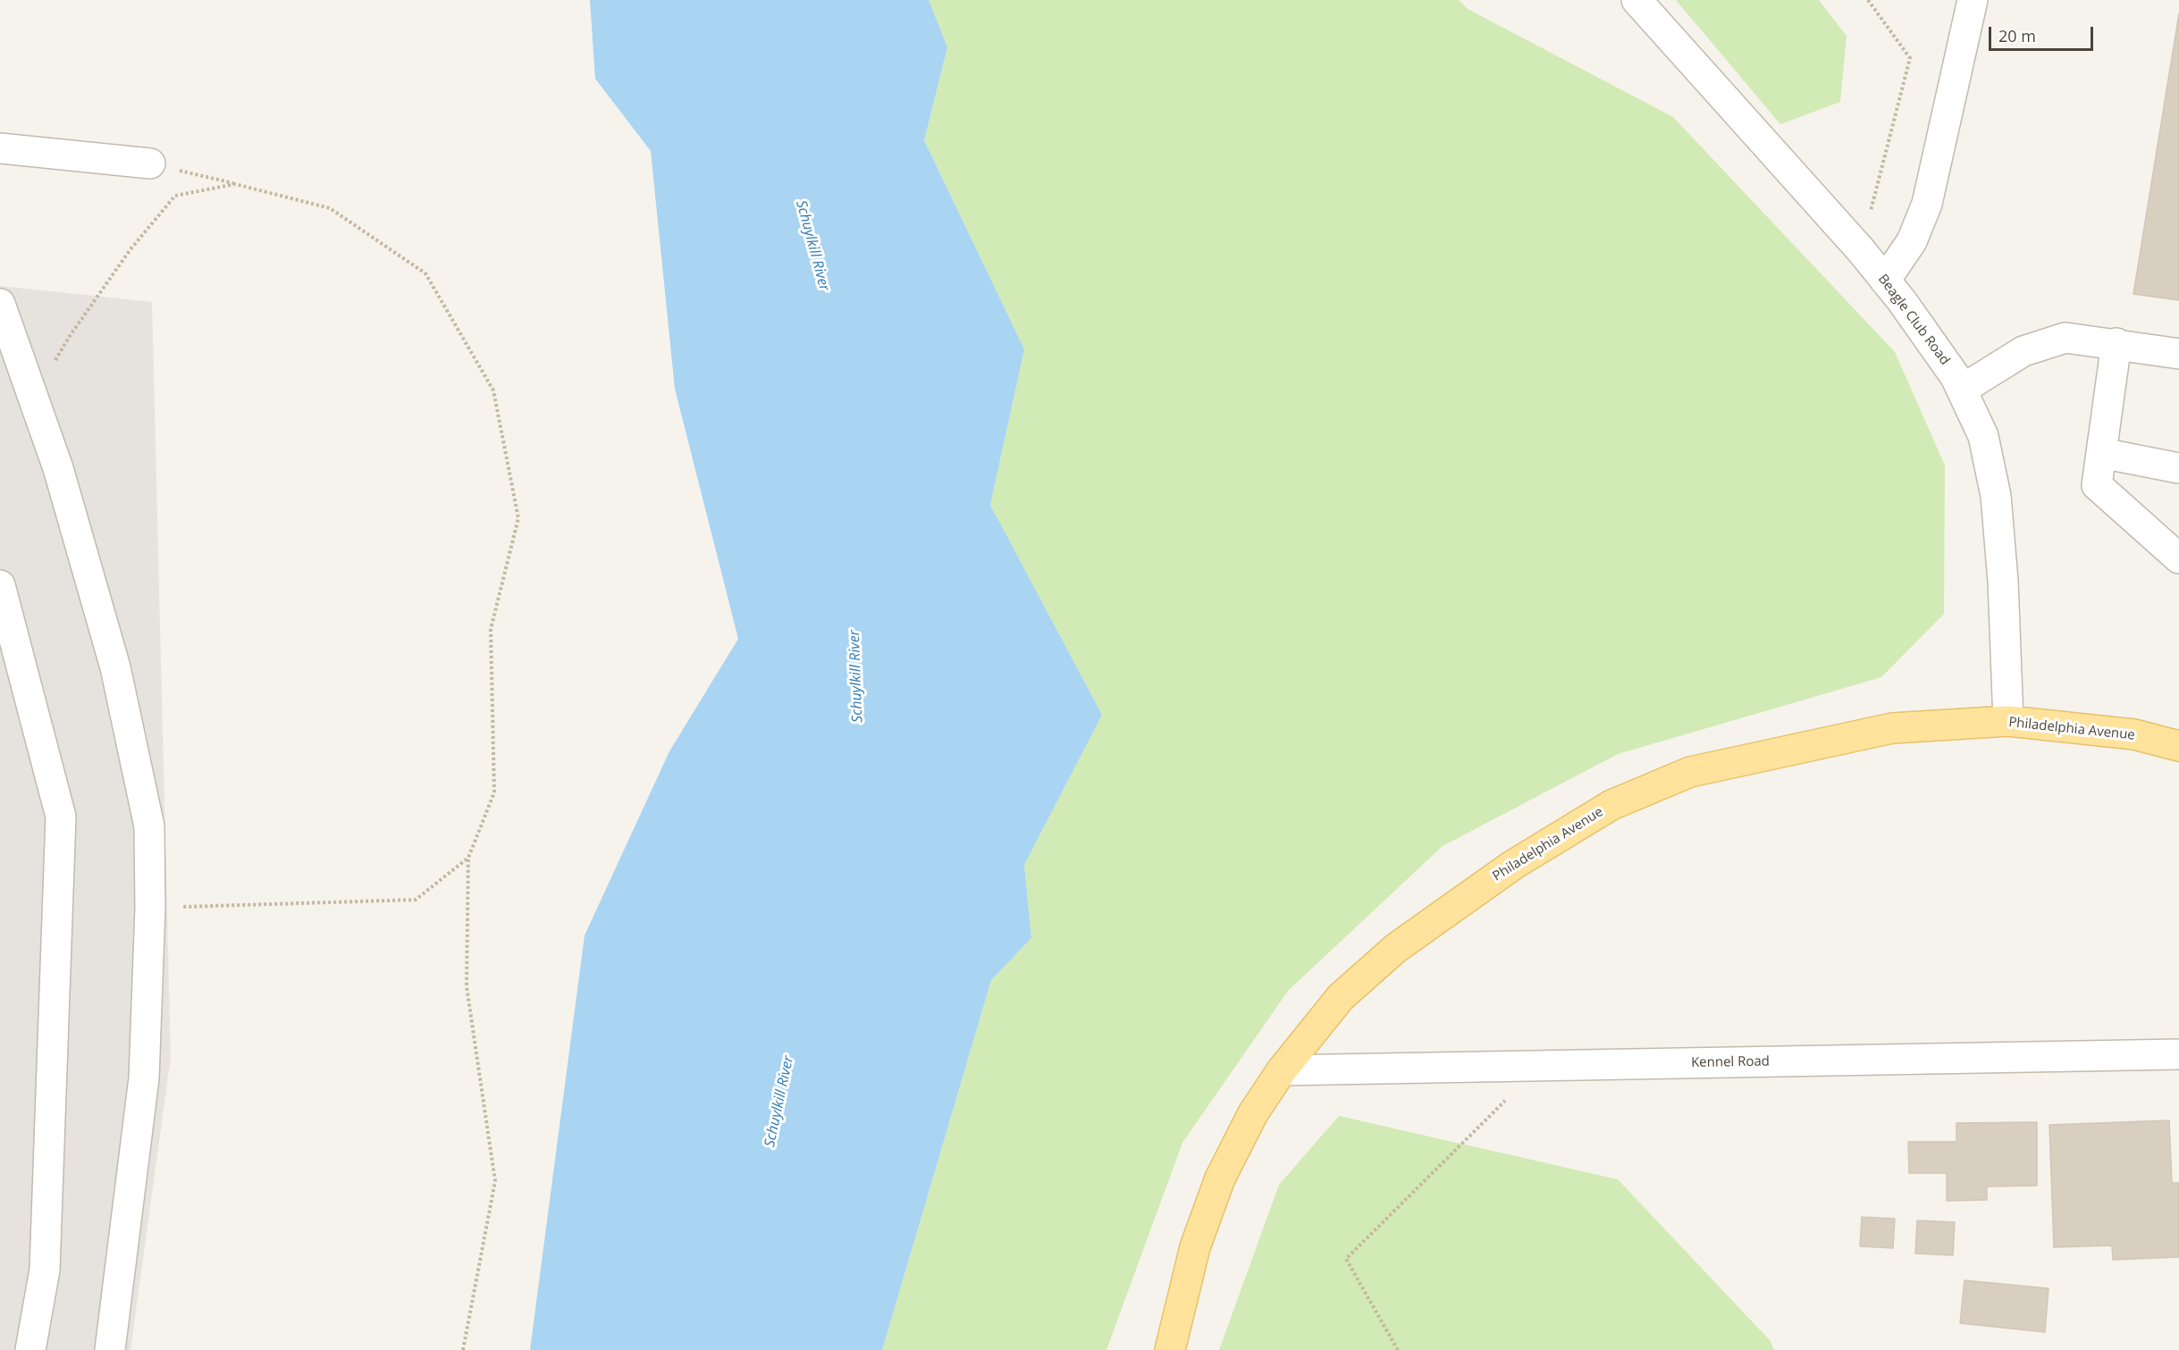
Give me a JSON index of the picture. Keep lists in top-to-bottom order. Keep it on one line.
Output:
{"streets":{"main road":["Philadelphia Avenue"],"lane":["Beagle Club Road","Kennel Road"]},"crossings":[["Beagle Club Road","Philadelphia Avenue"],["Philadelphia Avenue","Kennel Road"]],"water":["Schuylkill River"],"scale_bar":"20 m"}
